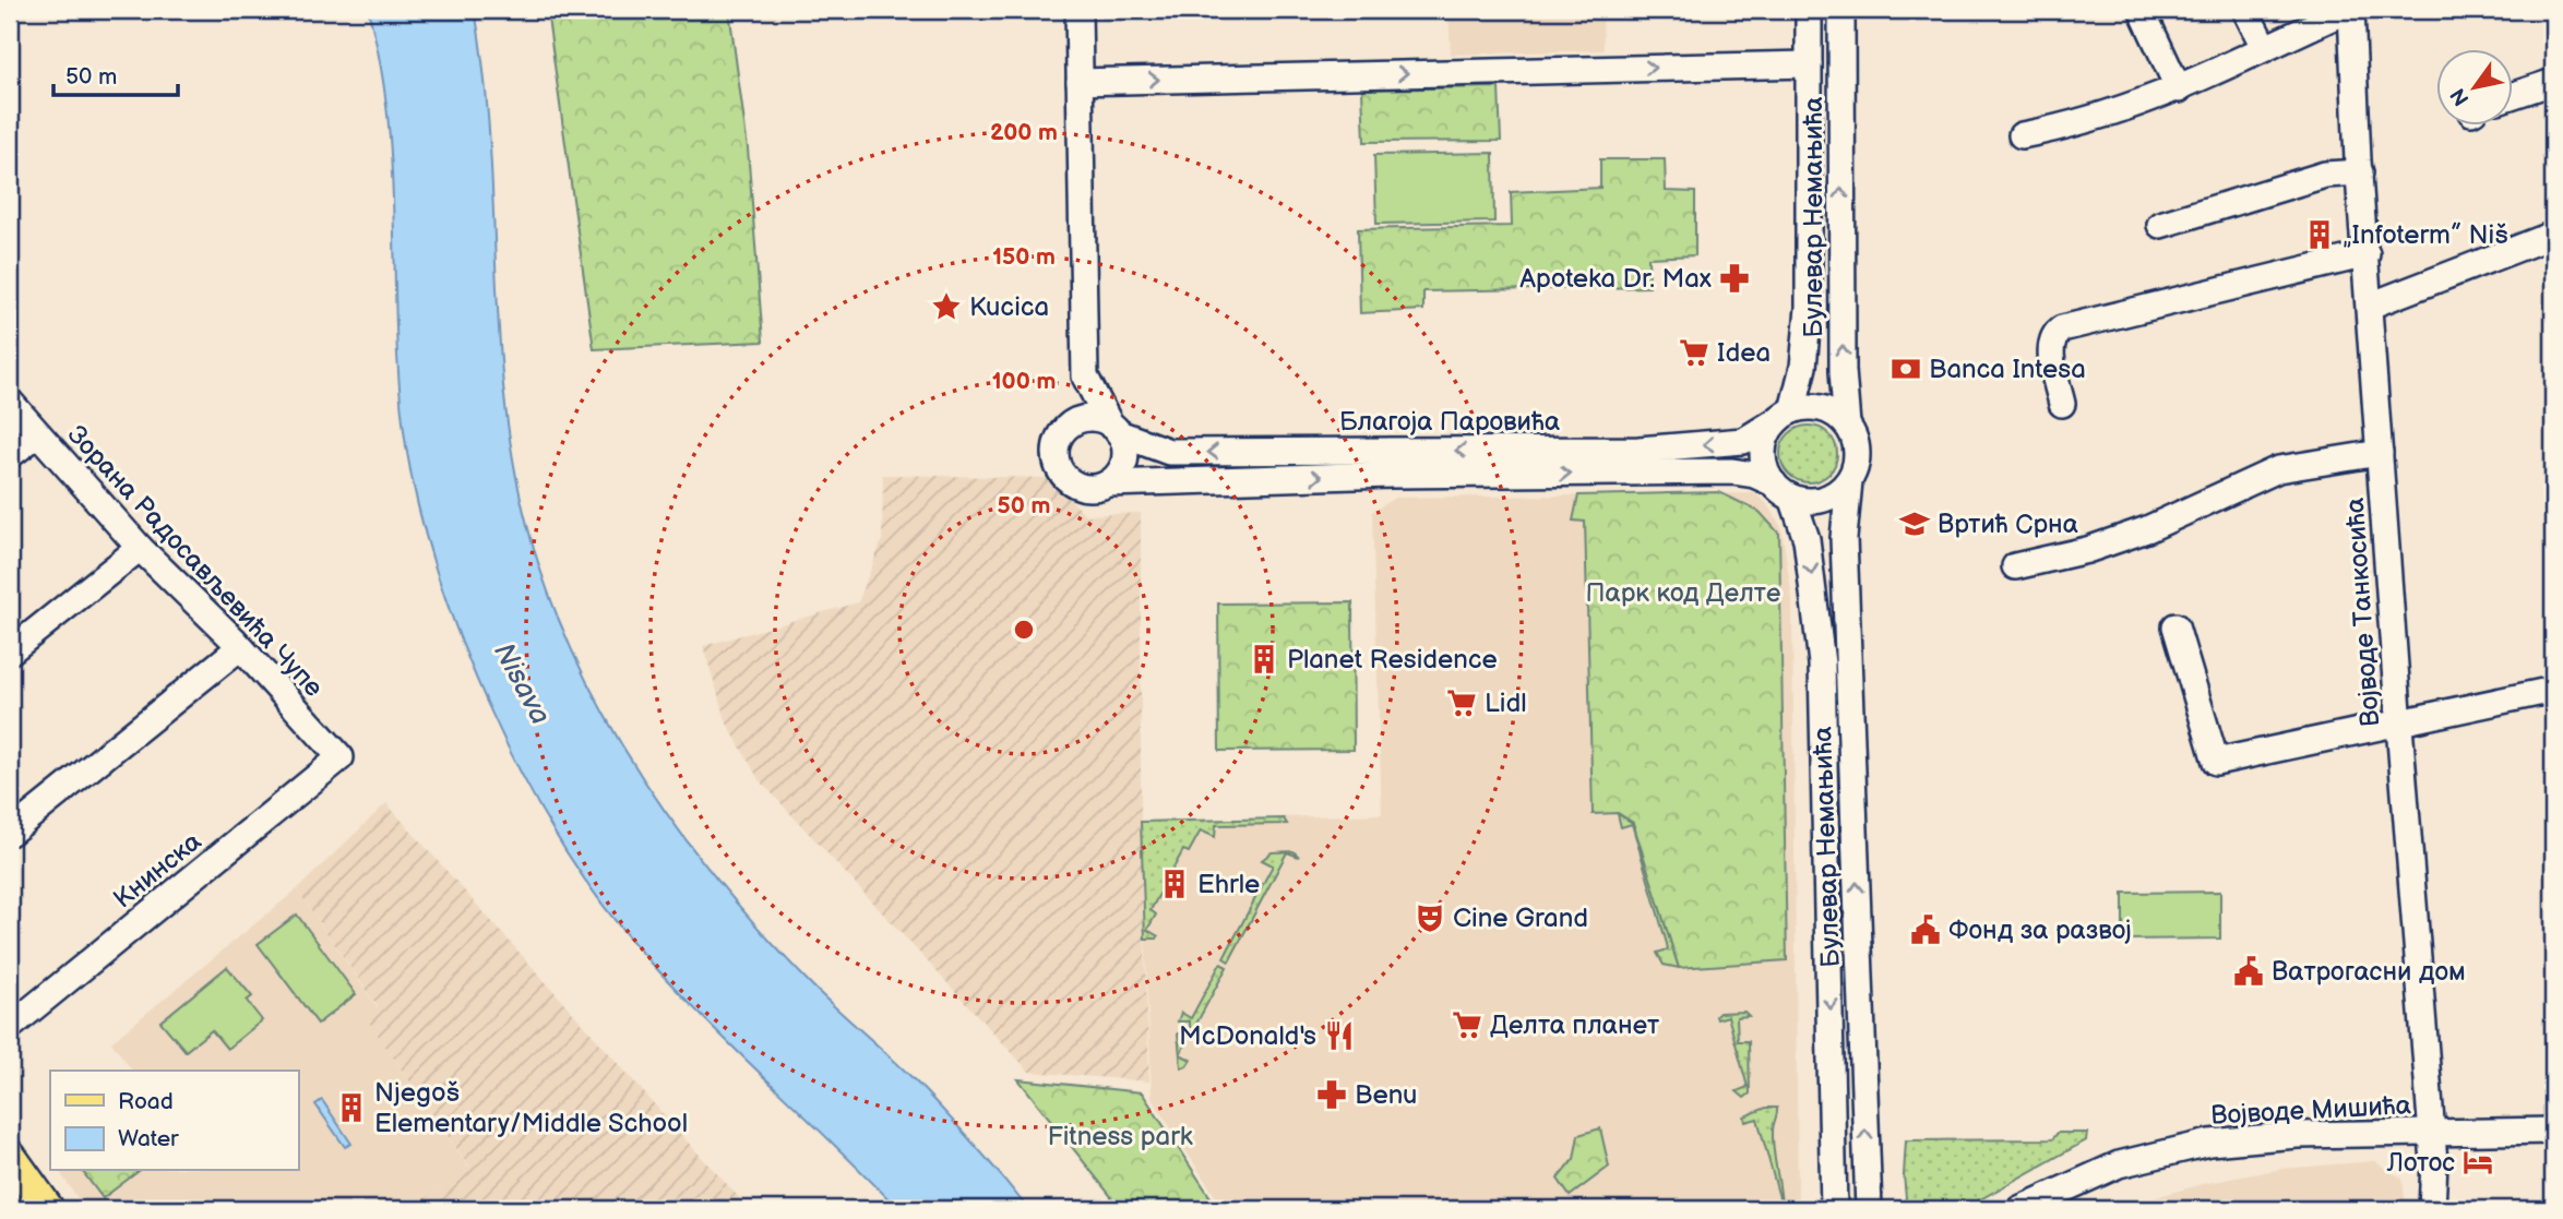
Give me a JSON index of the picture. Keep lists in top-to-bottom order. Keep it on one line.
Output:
{"streets":{"street":["Булевар Немањића","Благоја Паровића","Зорана Радосављевића Чупе","Војводе Танкосића","Книнска","Војводе Мишића"]},"crossings":[["Булевар Немањића","Благоја Паровића"],["Зорана Радосављевића Чупе","Книнска"],["Војводе Танкосића","Војводе Мишића"]],"water":["Nisava"],"parks":["Парк код Делте","Fitness park"],"places":{"building":["„Infoterm” Niš","Planet Residence","Ehrle","Njegoš Elementary/Middle School"],"pharmacy":["Apoteka Dr. Max","Benu"],"place":["Kucica"],"supermarket":["Idea","Lidl","Делта планет"],"bank":["Banca Intesa"],"school or university":["Вртић Срна"],"theatre":["Cine Grand"],"public building":["Фонд за развој","Ватрогасни дом"],"restaurant":["McDonald's"],"hotel":["Лотос"]},"legend":["Road","Water"],"scale_bar":"50 m","north":"bottom left","rings":["200 m","150 m","100 m","50 m"]}
